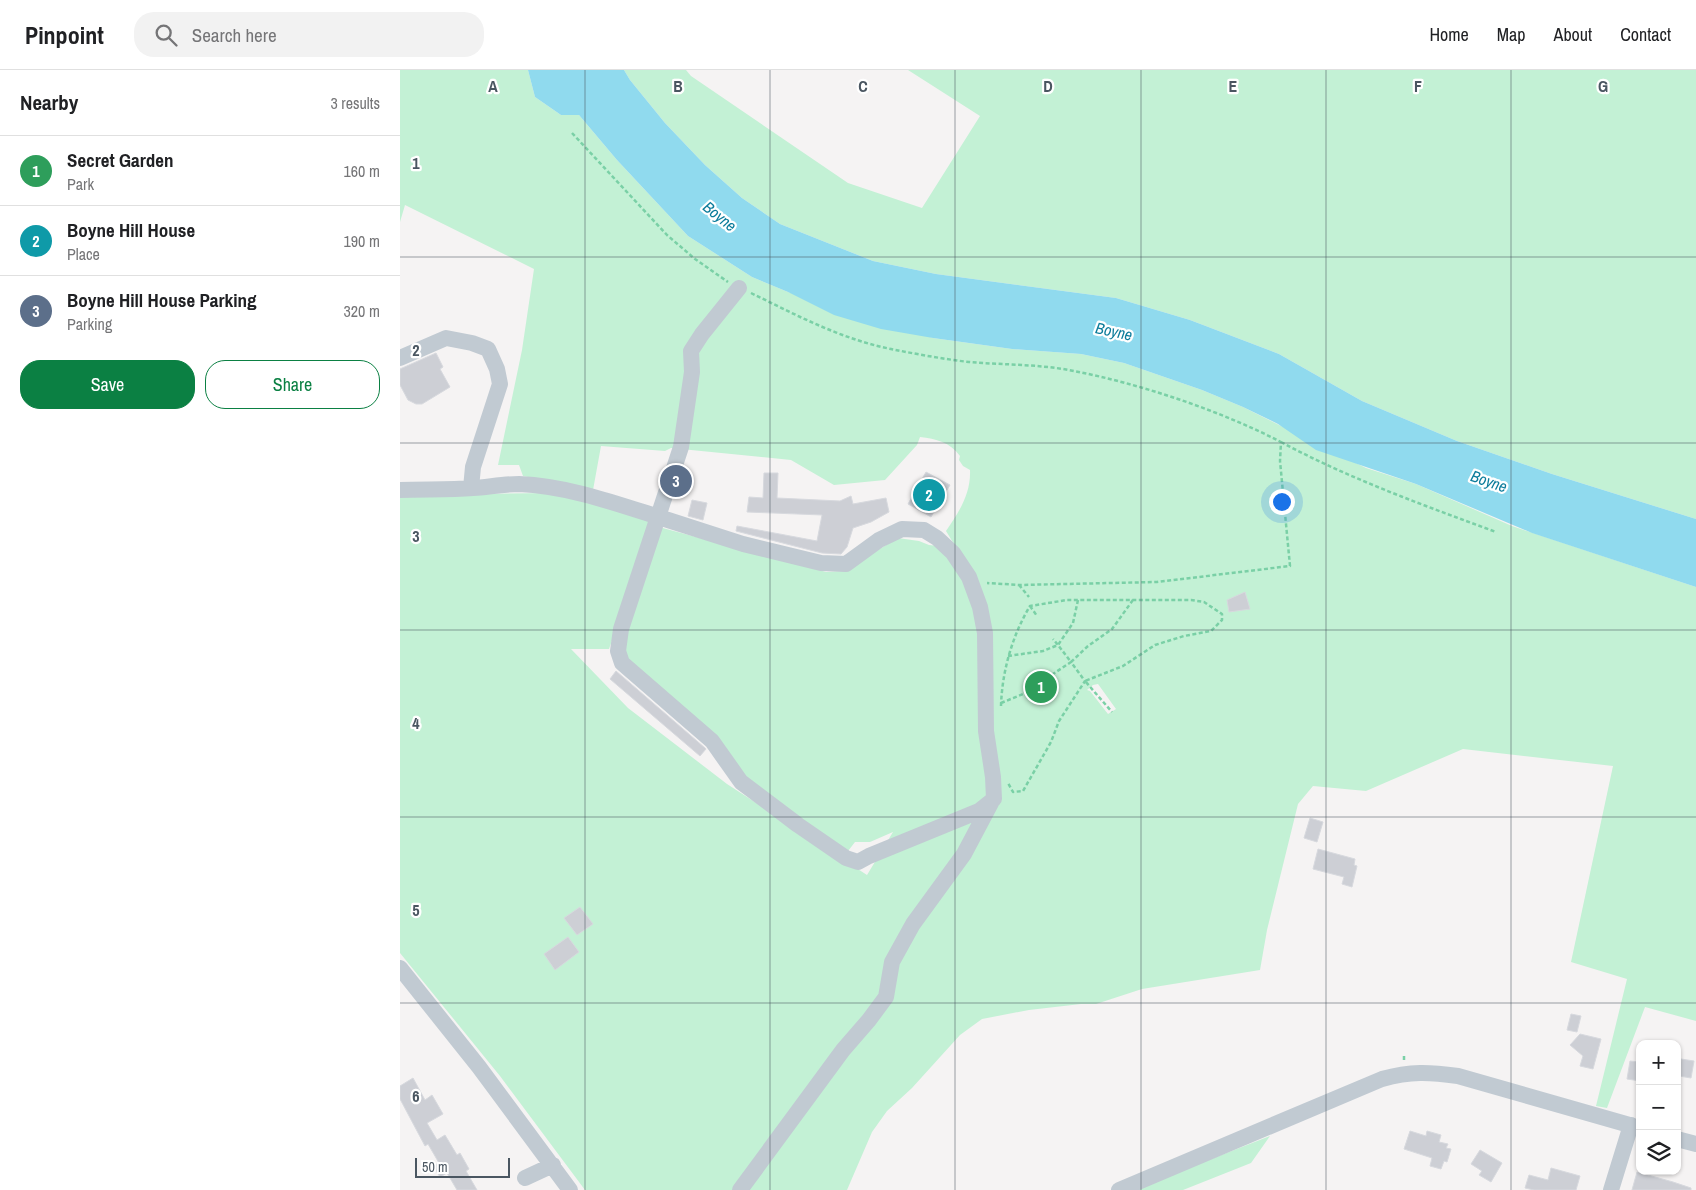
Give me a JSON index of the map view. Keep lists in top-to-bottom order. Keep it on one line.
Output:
{"water":["Boyne"],"scale_bar":"50 m","page":{"header":"Pinpoint","search":"Search here","nav":["Home","Map","About","Contact"],"heading":["Nearby","3 results"],"list":[{"mark":"1","name":"Secret Garden","note":"Park","value":"160 m"},{"mark":"2","name":"Boyne Hill House","note":"Place","value":"190 m"},{"mark":"3","name":"Boyne Hill House Parking","note":"Parking","value":"320 m"}],"buttons":["Save","Share"],"pins":["3","2","1"],"map_buttons":["+","−"],"scale":"50 m"},"grid":{"columns":["A","B","C","D","E","F","G"],"rows":["1","2","3","4","5","6"]}}
